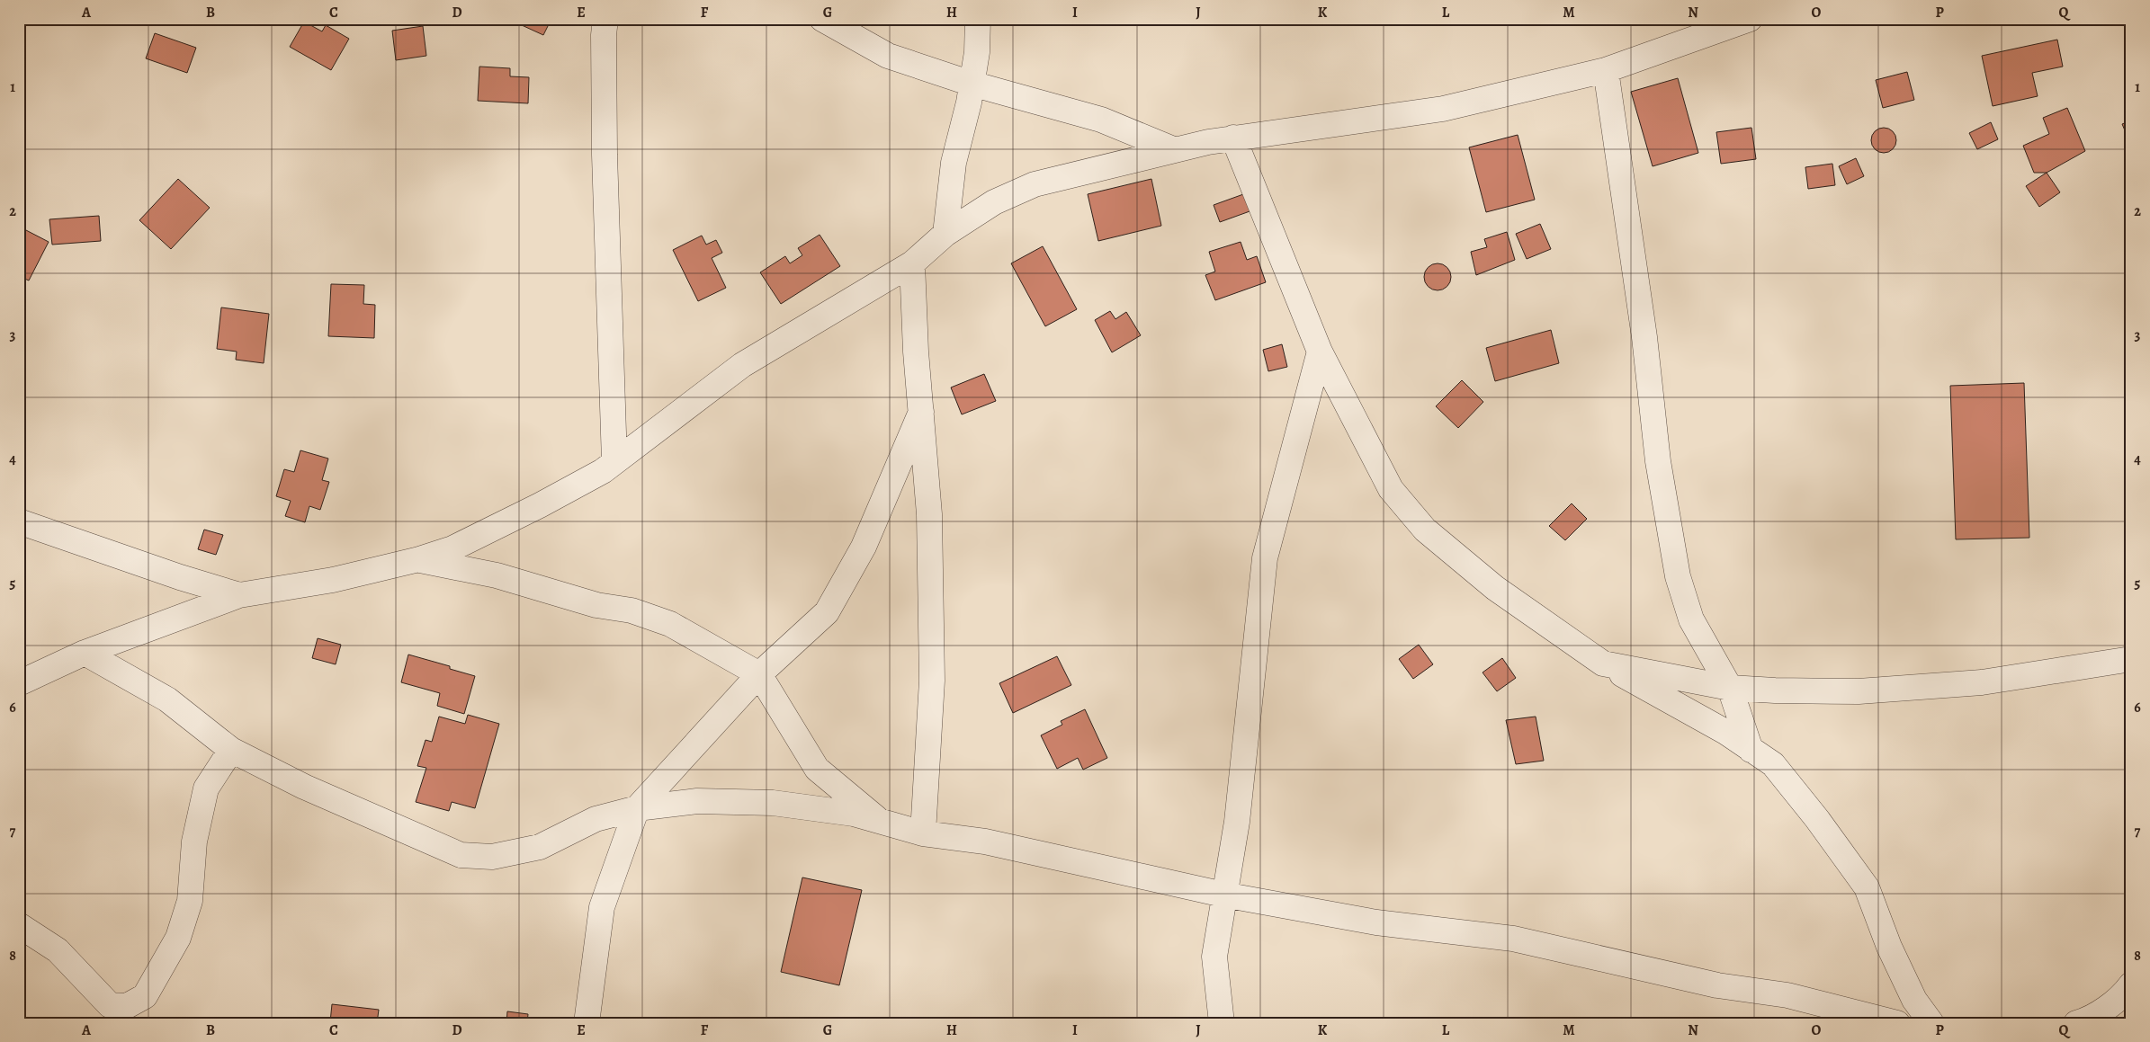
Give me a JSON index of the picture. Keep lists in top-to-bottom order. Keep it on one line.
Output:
{"grid":{"columns":["A","B","C","D","E","F","G","H","I","J","K","L","M","N","O","P","Q"],"rows":["1","2","3","4","5","6","7","8"]}}
